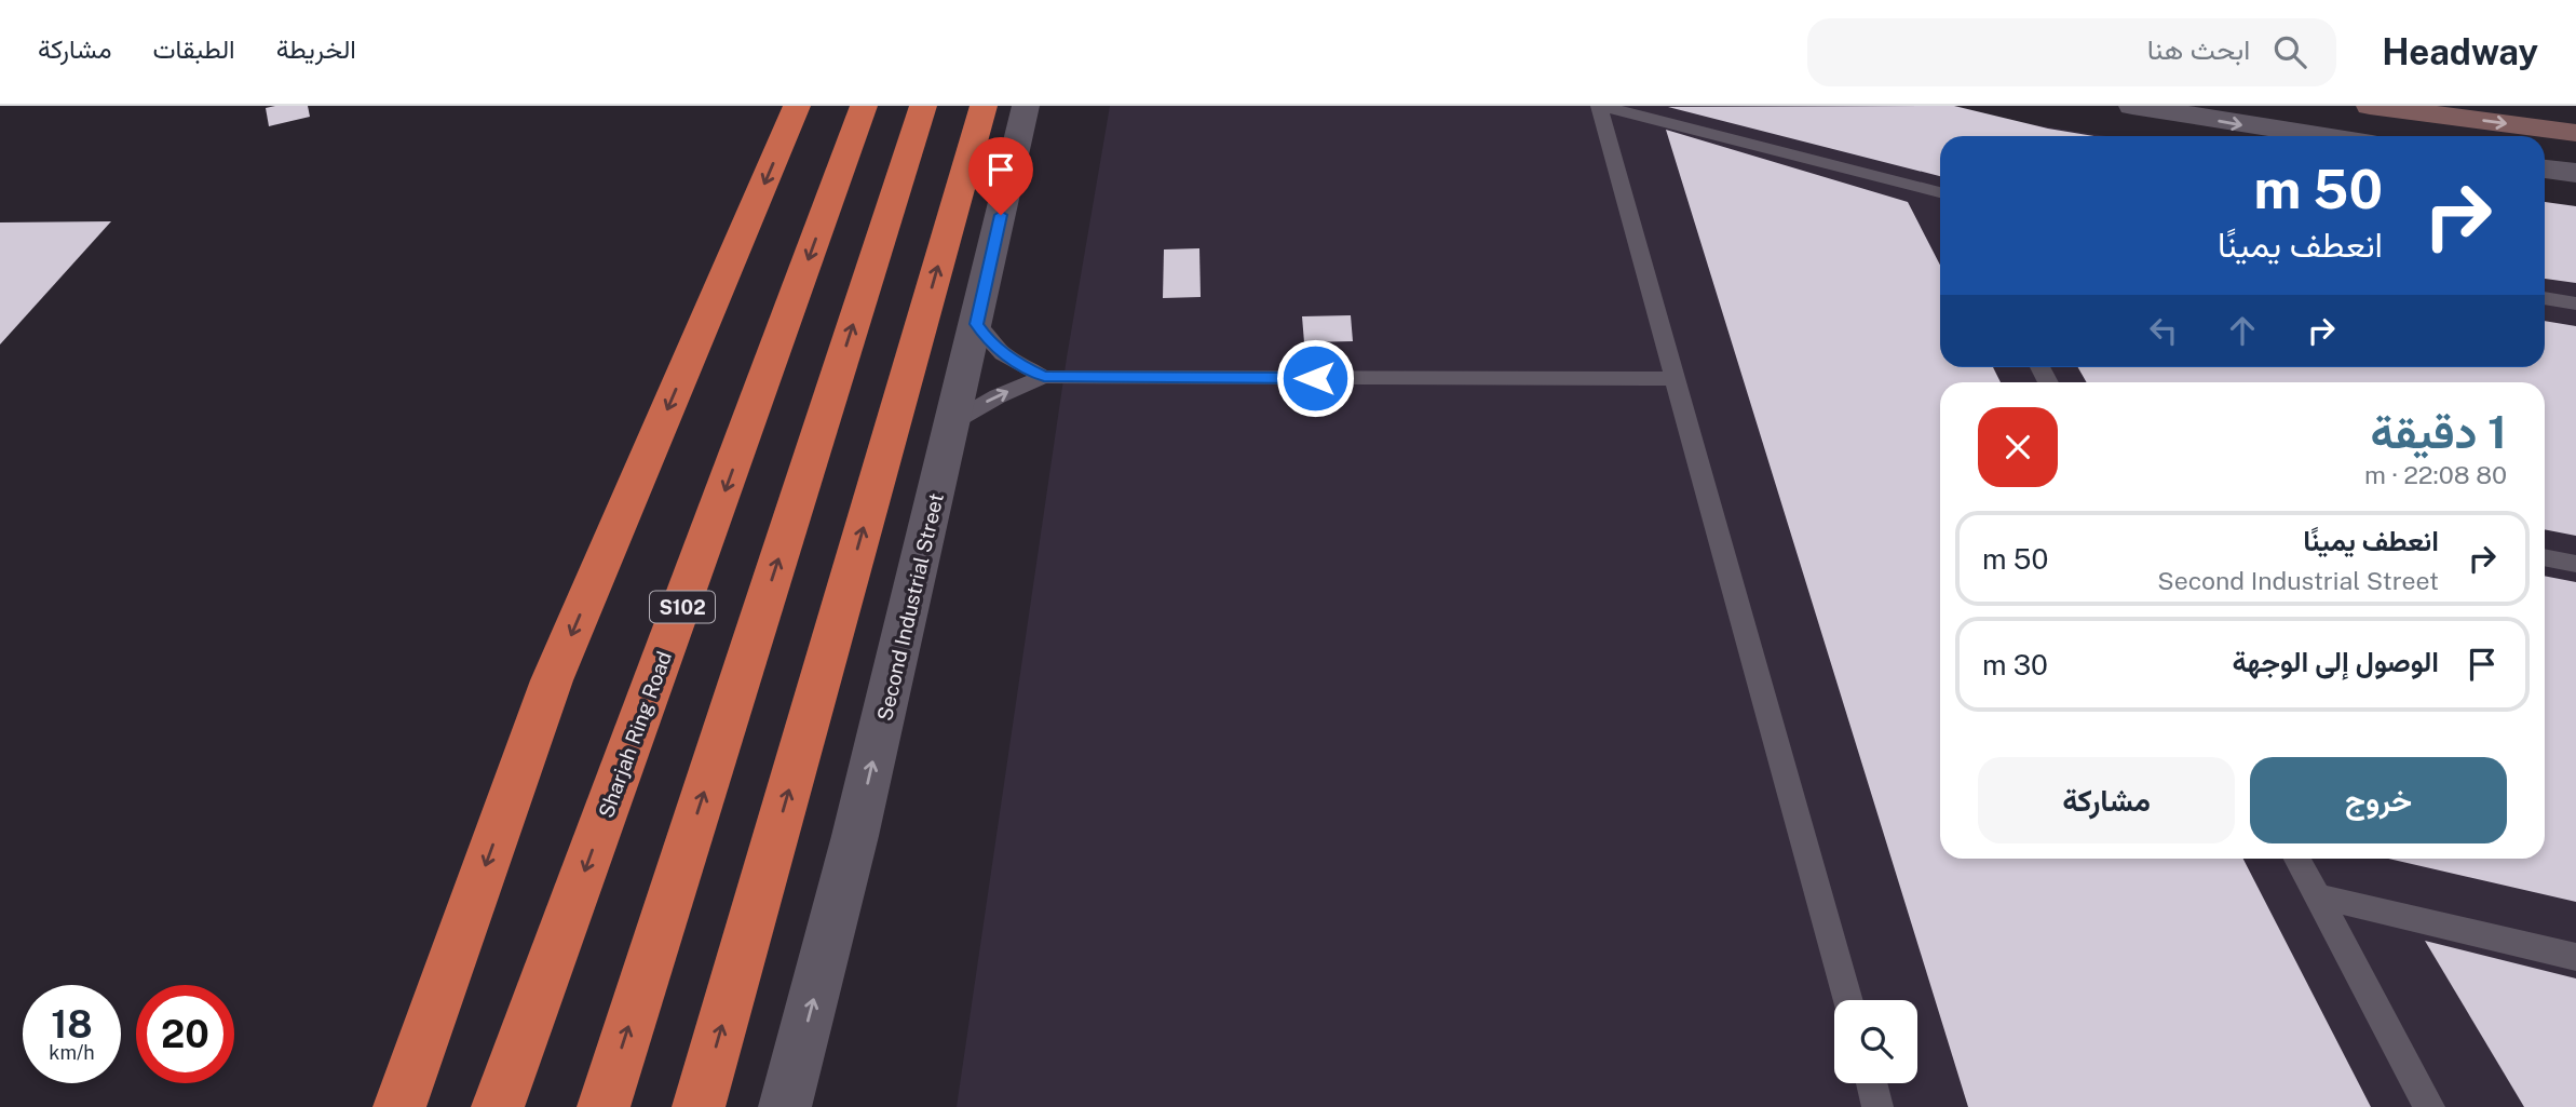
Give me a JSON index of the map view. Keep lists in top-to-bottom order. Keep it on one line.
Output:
{"streets":{"highway":["S102","Sharjah Ring Road"],"street":["Second Industrial Street"]},"one_way":["Second Industrial Street"],"page":{"header":"Headway","search":"ابحث هنا","nav":["الخريطة","الطبقات","مشاركة"],"turn":["50 m","انعطف يمينًا"],"heading":["1 دقيقة","80 m · 22:08"],"list":[{"name":"انعطف يمينًا","note":"Second Industrial Street","value":"50 m"},{"name":"الوصول إلى الوجهة","value":"30 m"}],"buttons":["خروج","مشاركة"],"speed":"18 km/h","limit":"20"}}
